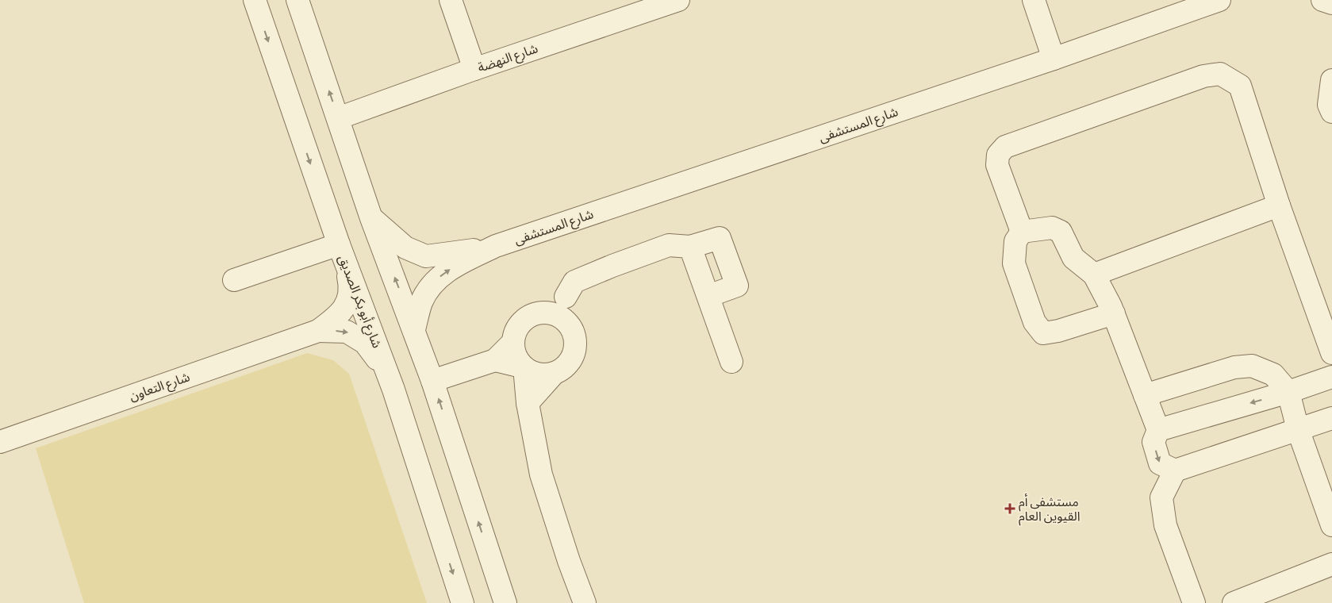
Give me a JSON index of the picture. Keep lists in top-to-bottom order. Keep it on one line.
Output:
{"streets":{"street":["شارع النهضة","شارع المستشفى","شارع أبو بكر الصديق","شارع التعاون"]},"crossings":[["شارع أبو بكر الصديق","شارع التعاون"]],"places":{"health":["مستشفى أم القيوين العام"]}}
